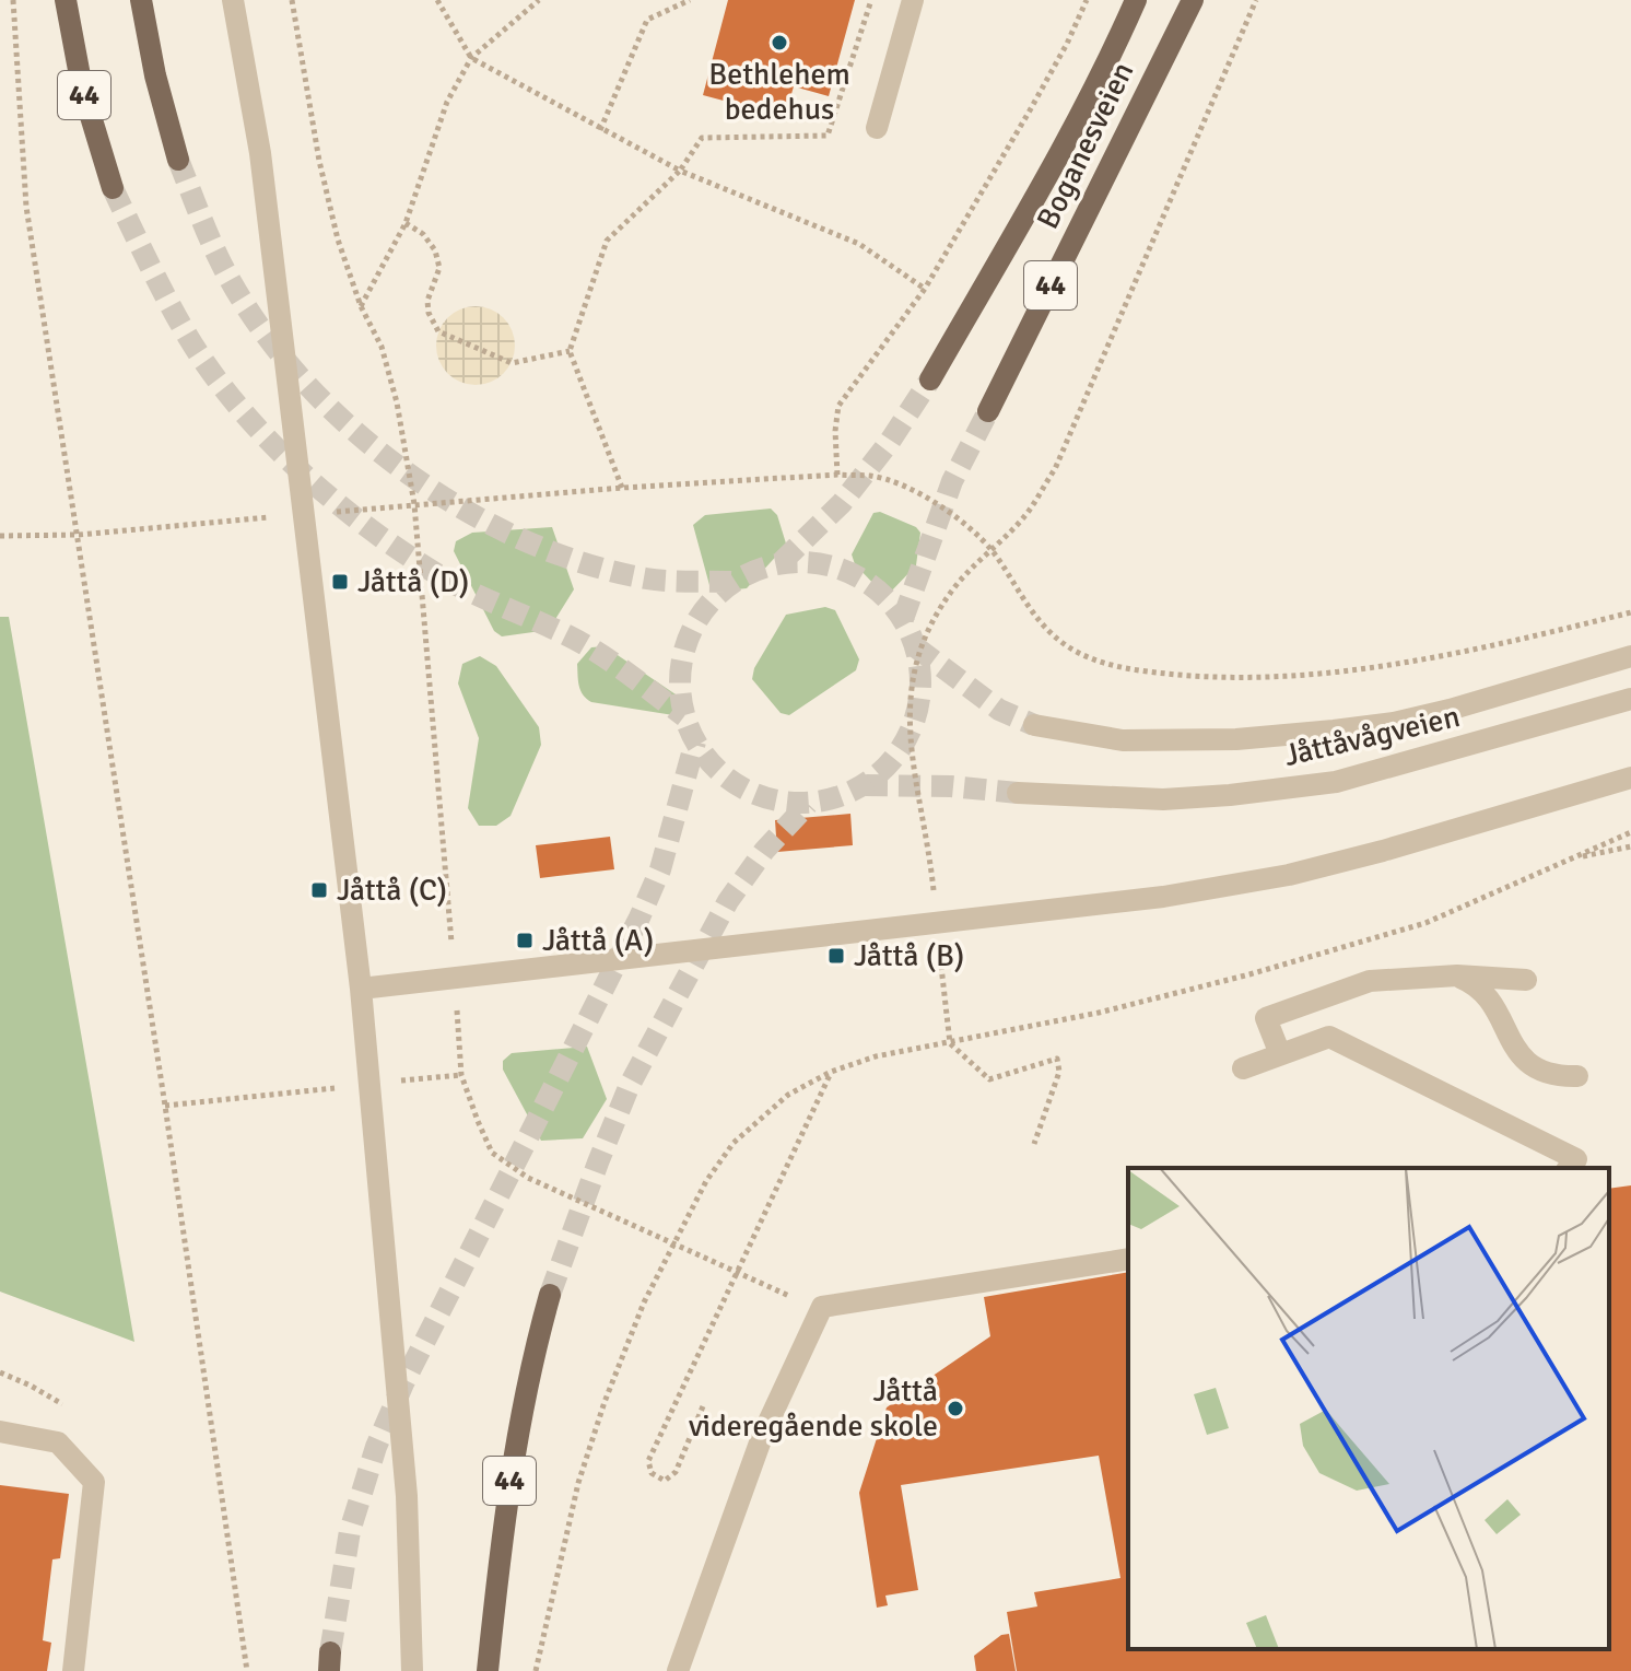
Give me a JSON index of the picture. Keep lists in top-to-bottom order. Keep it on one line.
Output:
{"streets":{"main road":["44","Boganesveien"],"street":["Jåttåvågveien"]},"places":{"other":["Bethlehem bedehus","Jåttå videregående skole"],"transit":["Jåttå (D)","Jåttå (C)","Jåttå (A)","Jåttå (B)"]}}
